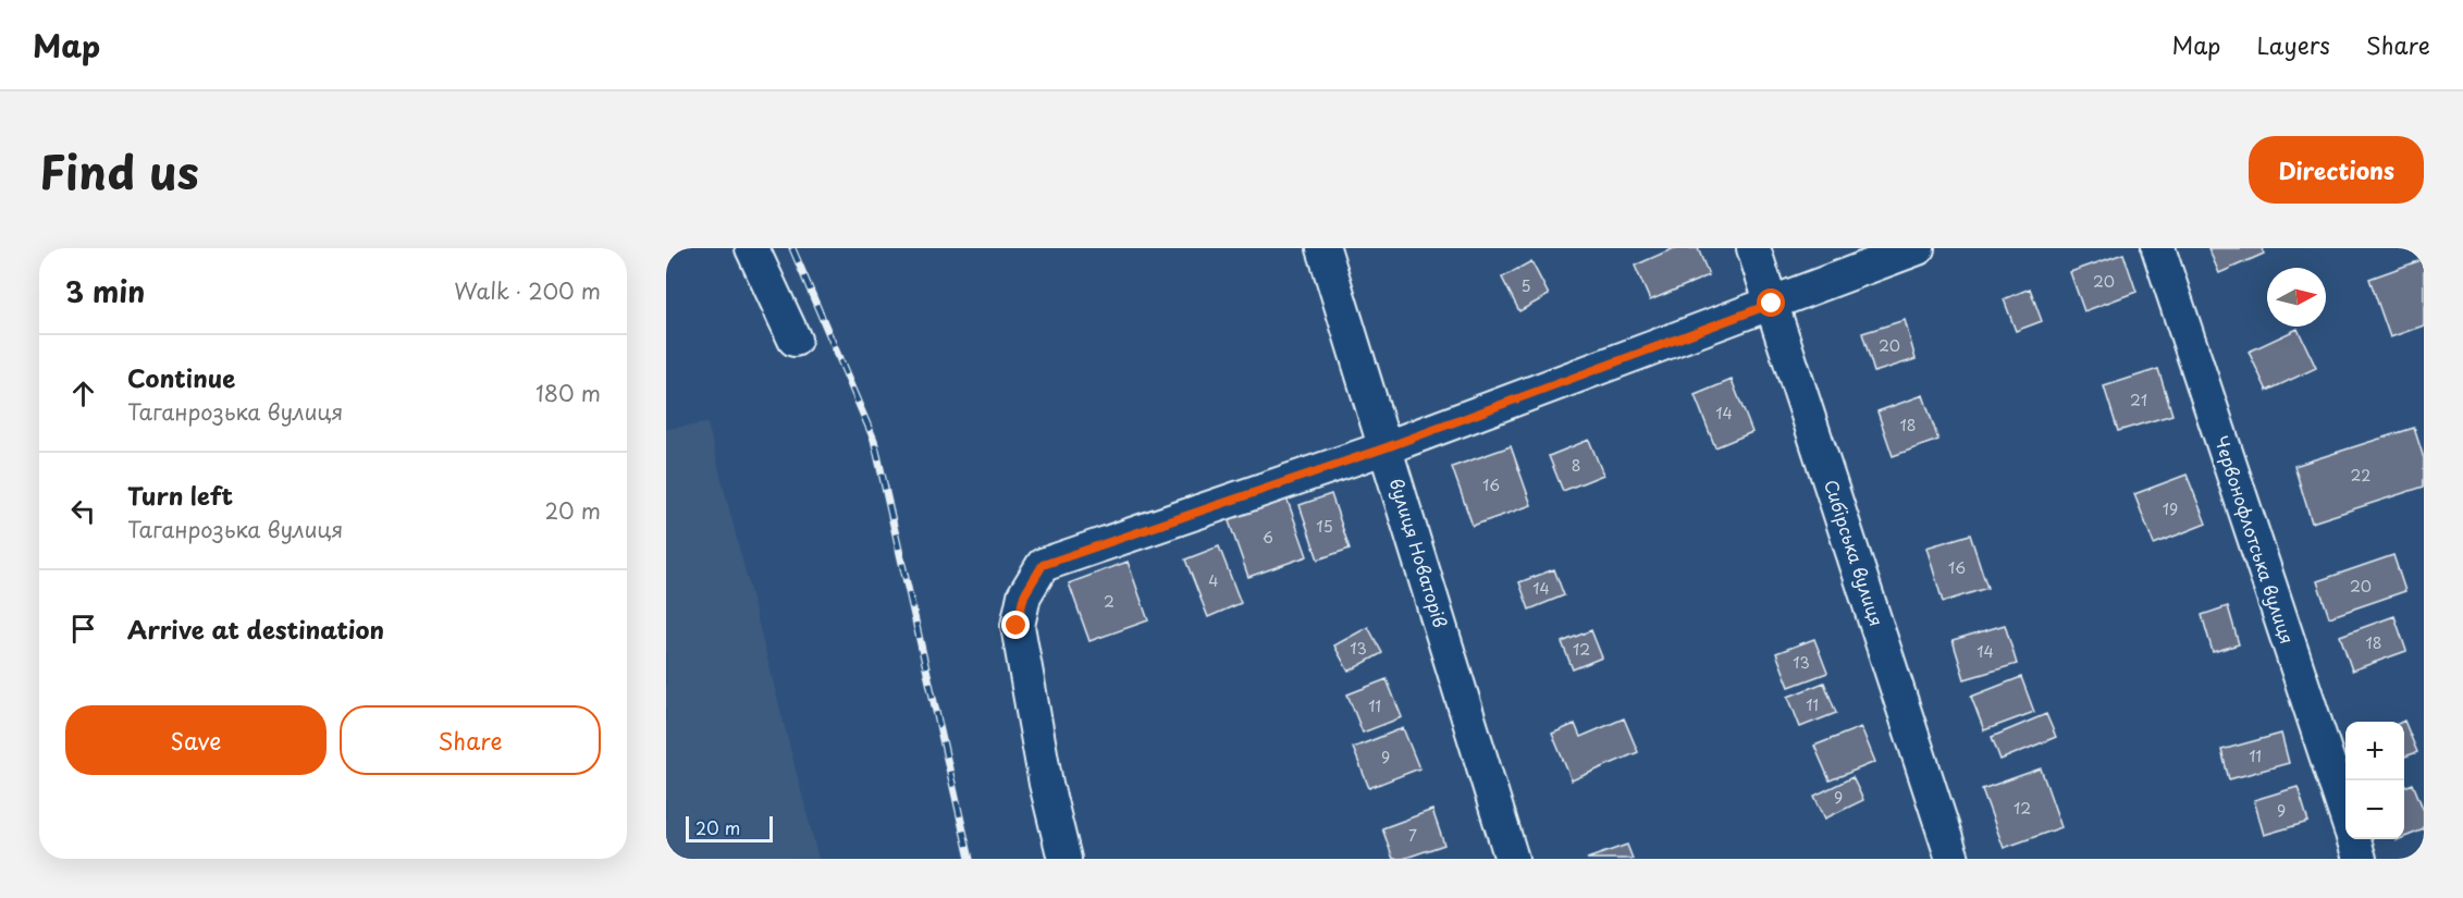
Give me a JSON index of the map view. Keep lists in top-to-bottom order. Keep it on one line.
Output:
{"streets":{"street":["Червонофлотська вулиця","вулиця Новаторів","Сибірська вулиця"]},"house_numbers":["20","5","20","21","14","18","8","22","16","19","15","6","16","4","20","14","2","18","13","12","14","13","11","11","11","9","9","12","9","7"],"scale_bar":"20 m","north":"right","page":{"header":"Map","nav":["Map","Layers","Share"],"title":"Find us","buttons":["Directions",["Save","Share"]],"heading":["3 min","Walk · 200 m"],"list":[["Continue","Таганрозька вулиця","180 m"],["Turn left","Таганрозька вулиця","20 m"],"Arrive at destination"],"map_buttons":["+","−"],"scale":"20 m"}}
